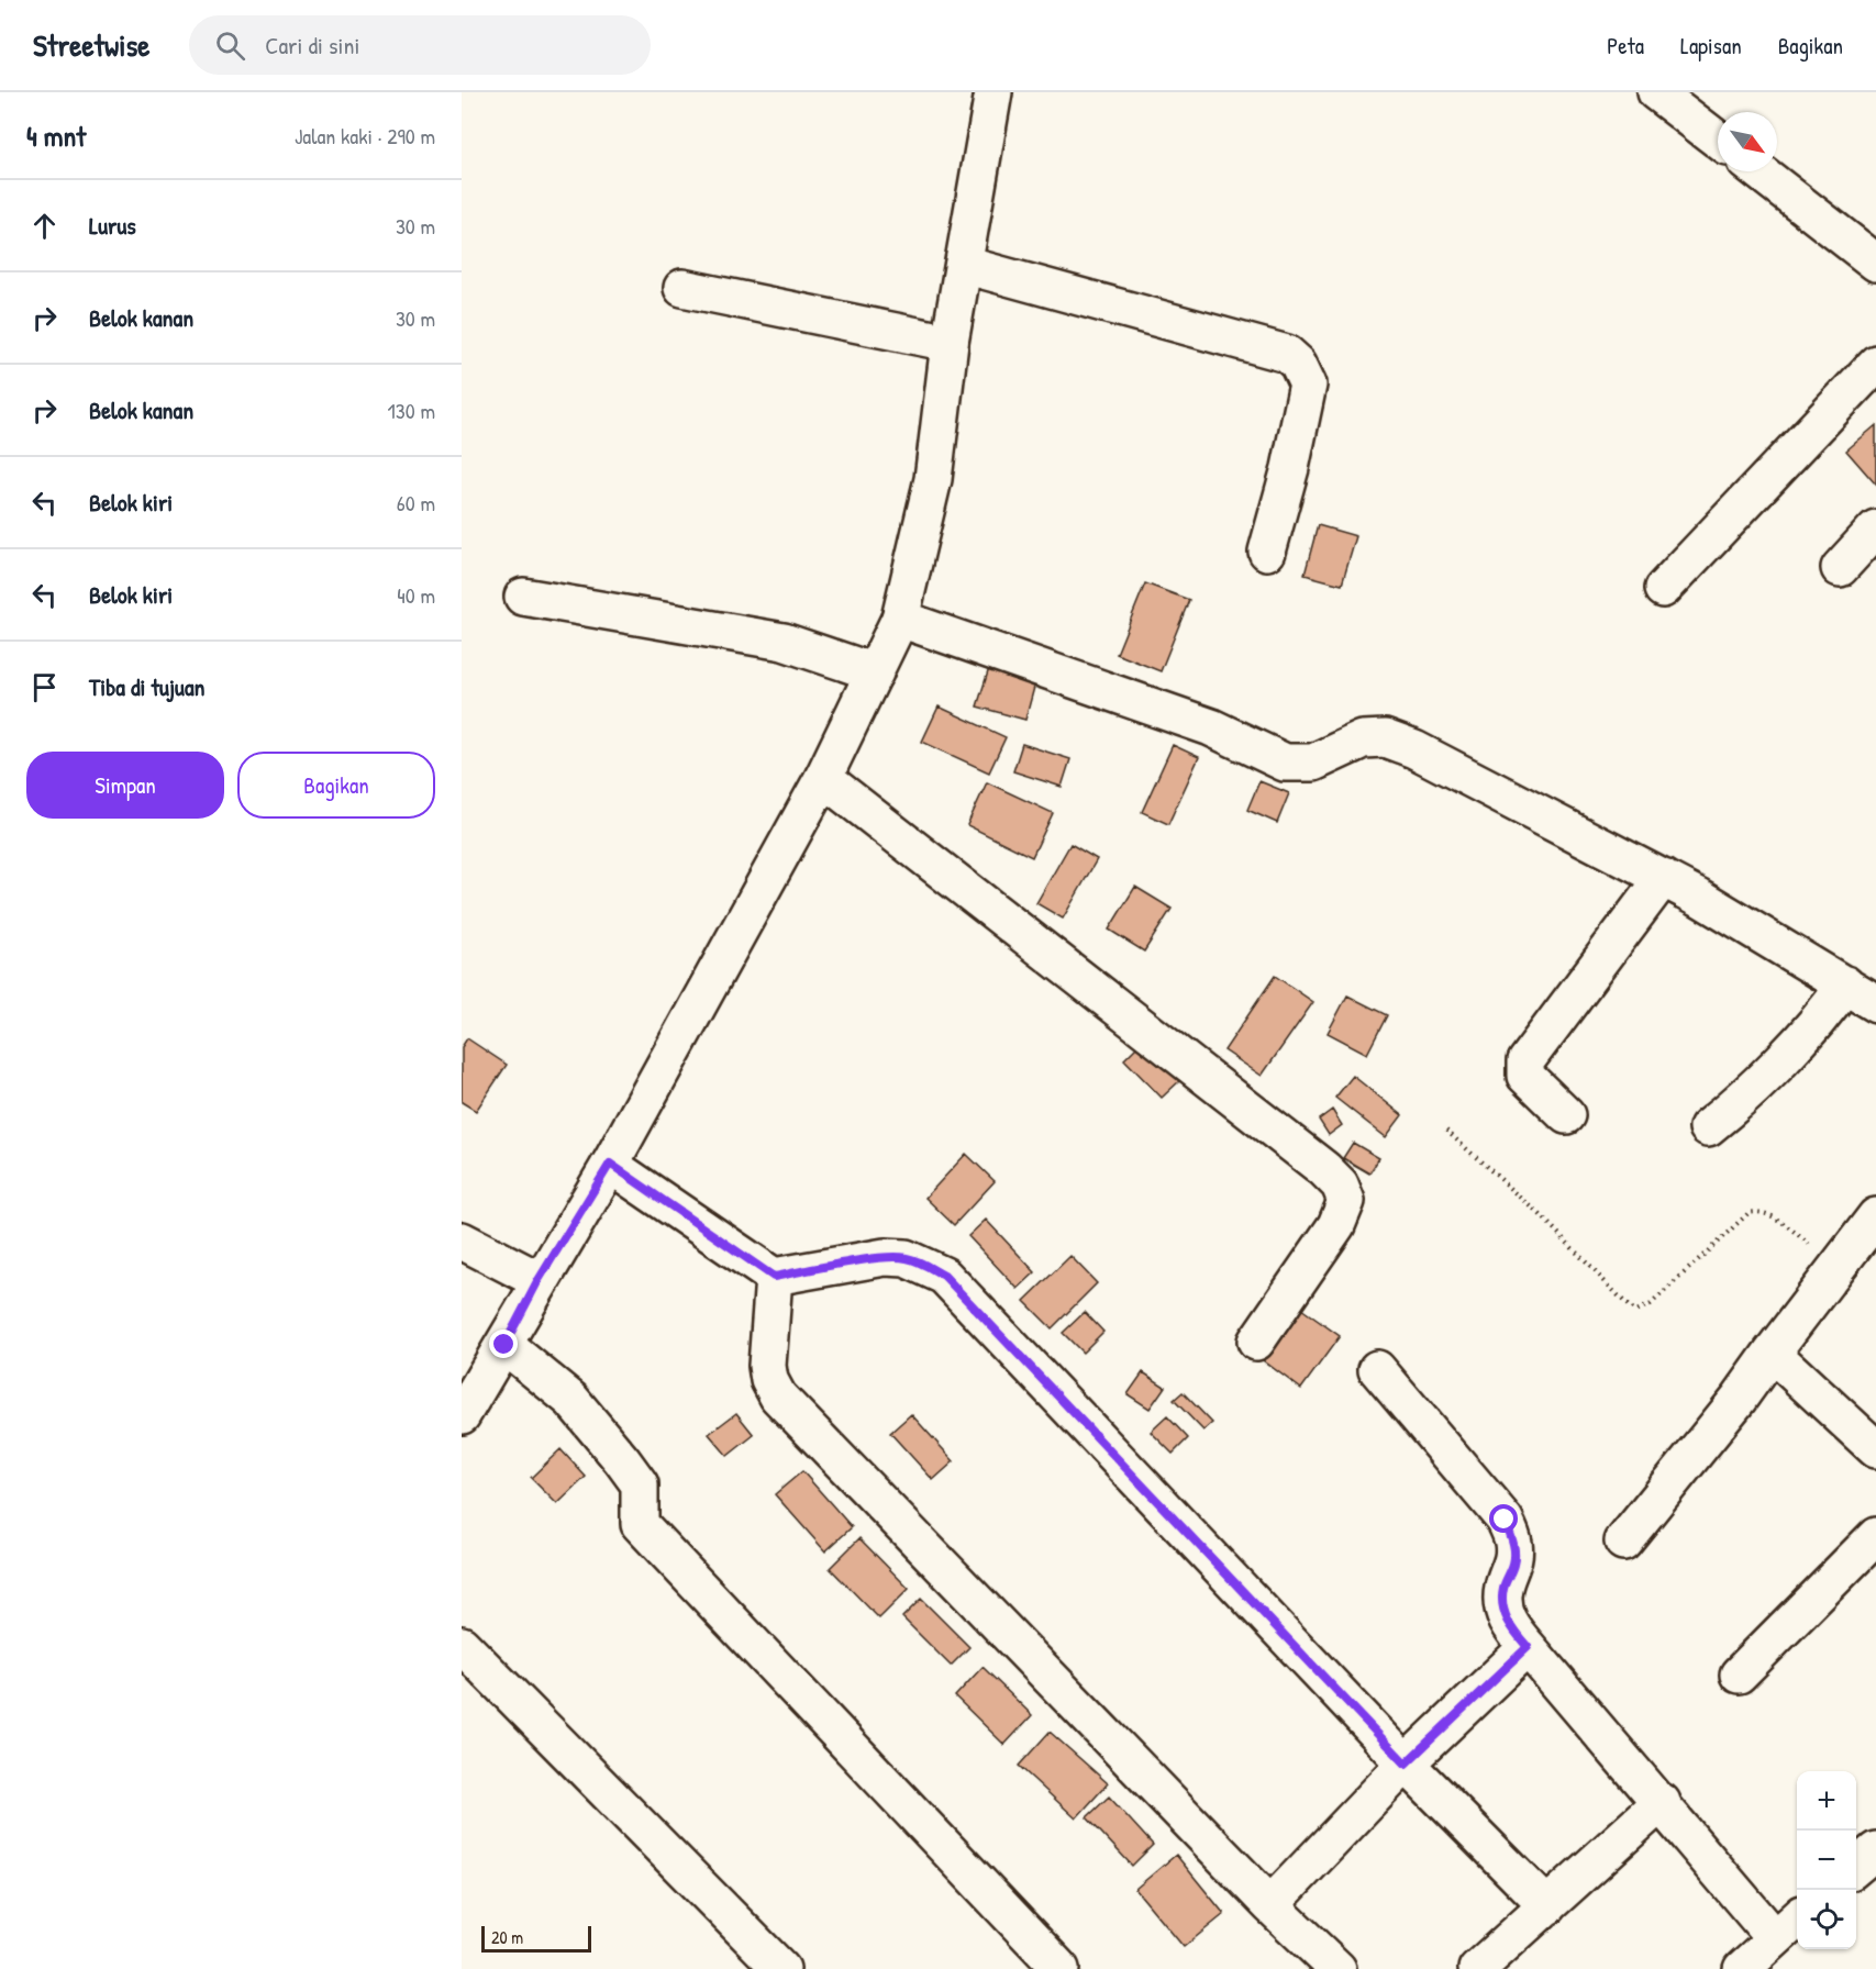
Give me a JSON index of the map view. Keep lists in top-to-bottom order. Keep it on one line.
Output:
{"scale_bar":"20 m","north":"bottom right","page":{"header":"Streetwise","search":"Cari di sini","nav":["Peta","Lapisan","Bagikan"],"heading":["4 mnt","Jalan kaki · 290 m"],"list":[["Lurus","30 m"],["Belok kanan","30 m"],["Belok kanan","130 m"],["Belok kiri","60 m"],["Belok kiri","40 m"],"Tiba di tujuan"],"buttons":["Simpan","Bagikan"],"map_buttons":["+","−"],"scale":"20 m"}}
